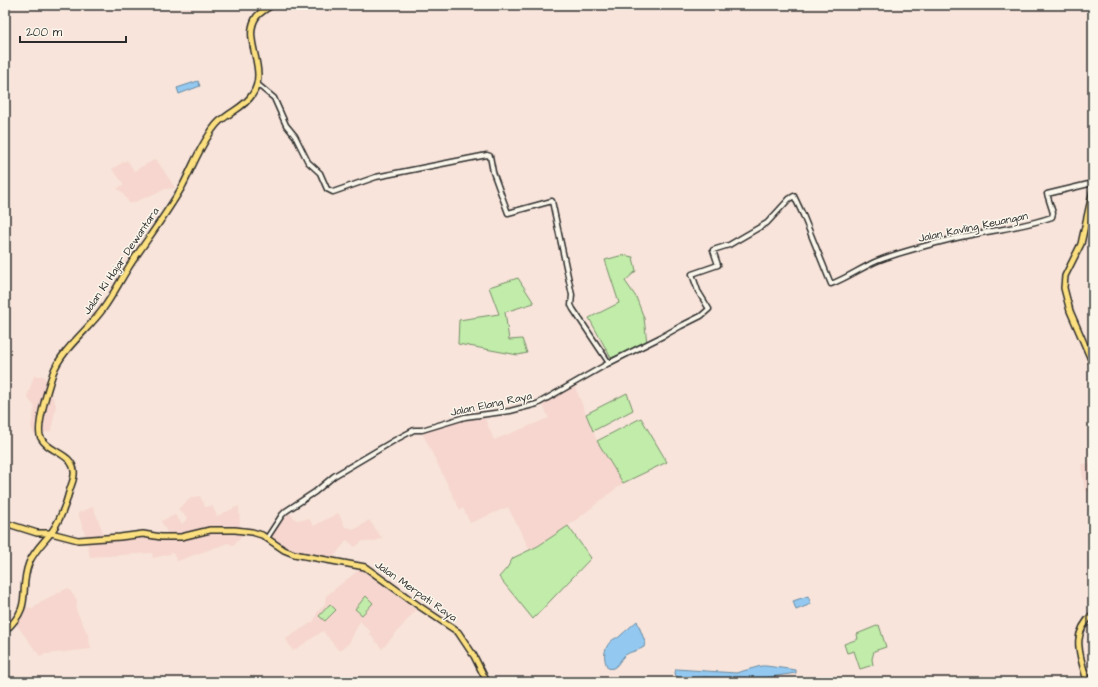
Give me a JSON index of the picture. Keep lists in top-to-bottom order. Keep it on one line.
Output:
{"streets":{"main road":["Jalan Ki Hajar Dewantara","Jalan Merpati Raya"],"street":["Jalan Kavling Keuangan","Jalan Elang Raya"]},"crossings":[["Jalan Kavling Keuangan","Jalan Elang Raya"],["Jalan Ki Hajar Dewantara","Jalan Merpati Raya"],["Jalan Elang Raya","Jalan Merpati Raya"]],"scale_bar":"200 m"}
